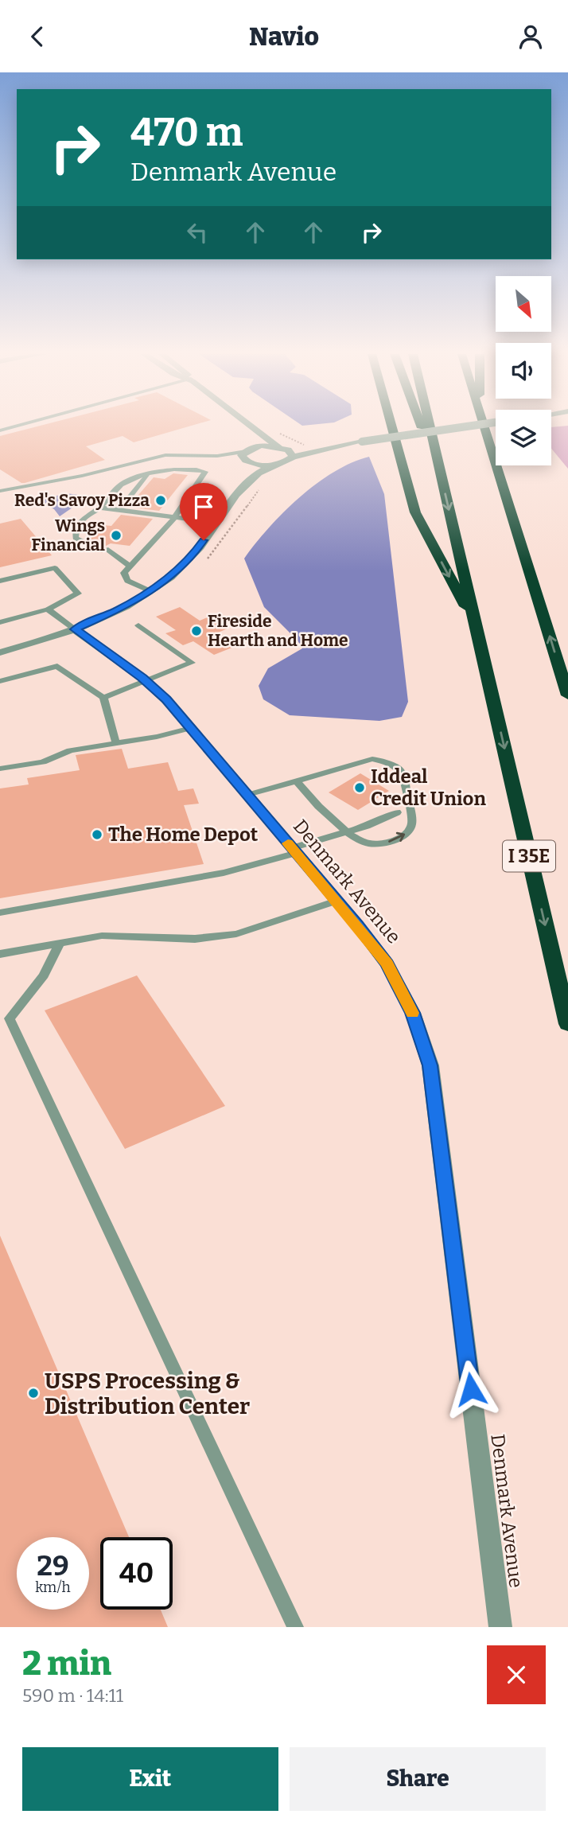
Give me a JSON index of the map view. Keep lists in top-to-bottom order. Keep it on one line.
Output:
{"streets":{"highway":["I 35E"],"street":["Denmark Avenue"]},"places":["Red's Savoy Pizza","Wings Financial","Fireside Hearth and Home","Iddeal Credit Union","The Home Depot","USPS Processing & Distribution Center"],"north":"bottom right","page":{"header":"Navio","turn":["470 m","Denmark Avenue"],"speed":"29 km/h","limit":"40","heading":["2 min","590 m · 14:11"],"buttons":["Exit","Share"]}}
